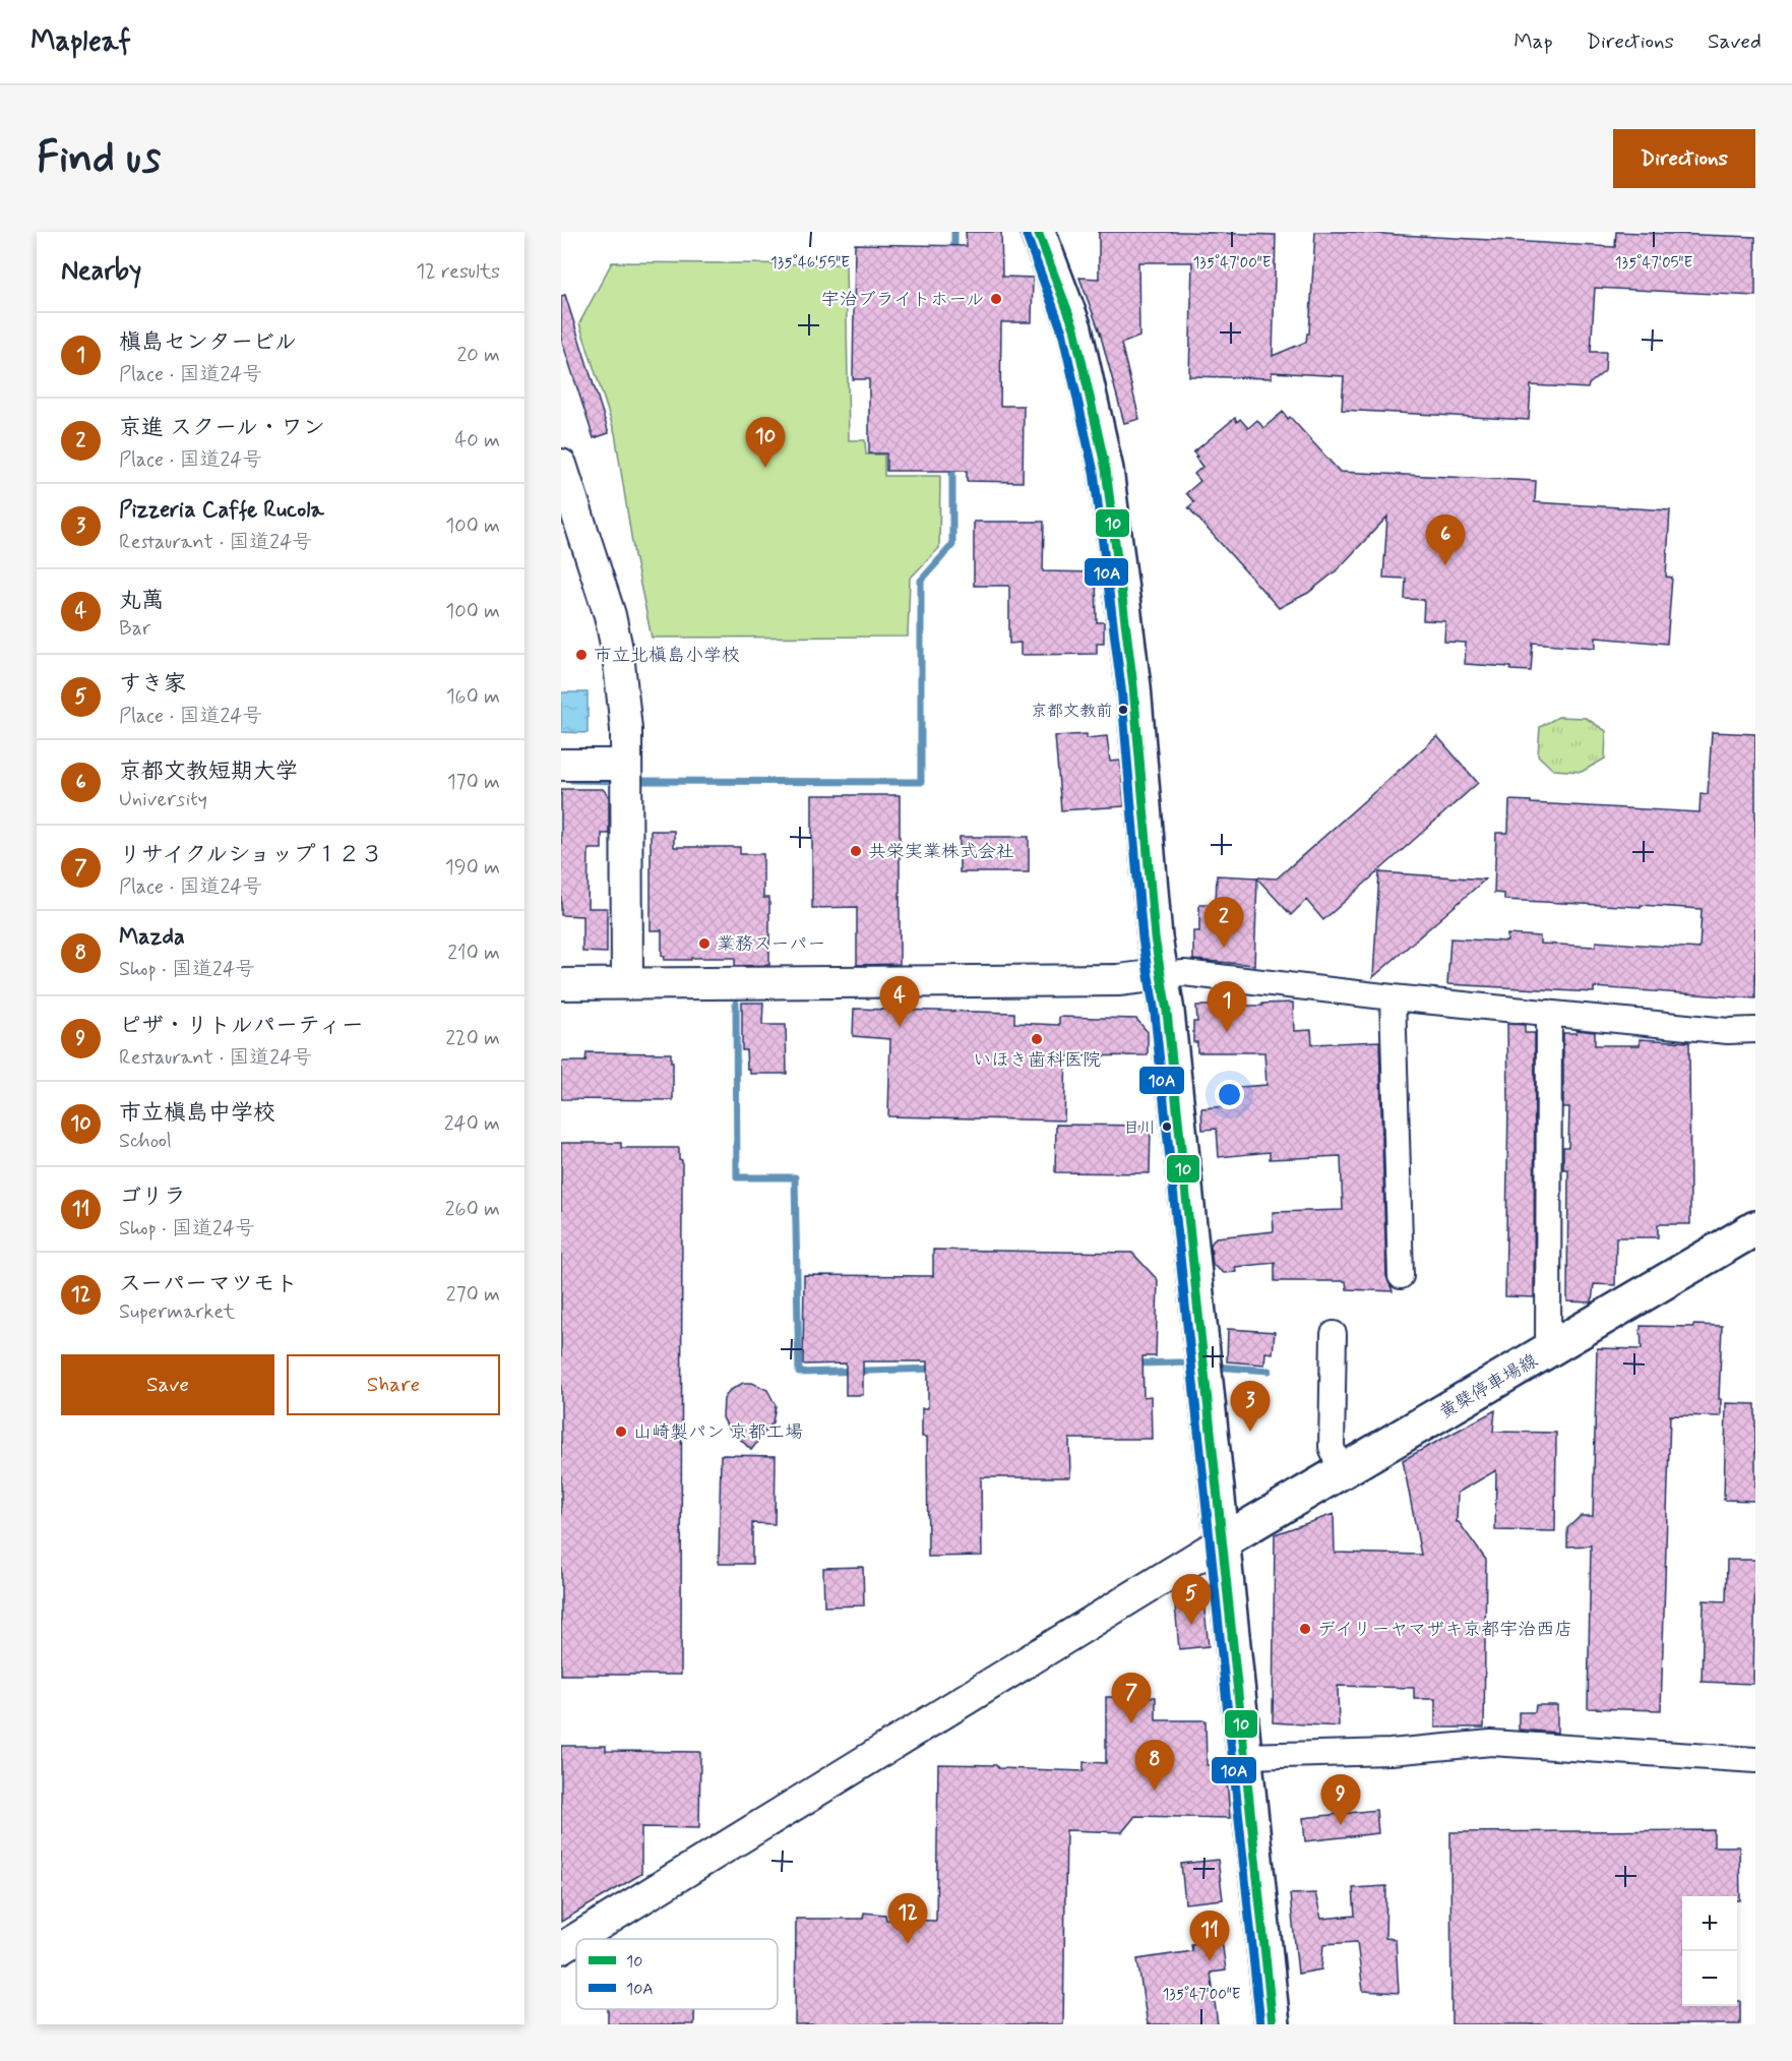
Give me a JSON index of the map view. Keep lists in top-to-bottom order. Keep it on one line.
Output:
{"streets":{"main road":["黄檗停車場線"]},"places":["宇治ブライトホール","市立北槇島小学校","京都文教前","共栄実業株式会社","業務スーパー","いほき歯科医院","目川","山崎製パン 京都工場","デイリーヤマザキ京都宇治西店"],"lines":["transit line 10","transit line 10A"],"legend":["10","10A"],"page":{"header":"Mapleaf","nav":["Map","Directions","Saved"],"buttons":["Directions",["Save","Share"]],"title":"Find us","heading":["Nearby","12 results"],"list":[{"mark":"1","name":"槇島センタービル","note":"Place · 国道24号","value":"20 m"},{"mark":"2","name":"京進 スクール・ワン","note":"Place · 国道24号","value":"40 m"},{"mark":"3","name":"Pizzeria Caffe Rucola","note":"Restaurant · 国道24号","value":"100 m"},{"mark":"4","name":"丸萬","note":"Bar","value":"100 m"},{"mark":"5","name":"すき家","note":"Place · 国道24号","value":"160 m"},{"mark":"6","name":"京都文教短期大学","note":"University","value":"170 m"},{"mark":"7","name":"リサイクルショップ１２３","note":"Place · 国道24号","value":"190 m"},{"mark":"8","name":"Mazda","note":"Shop · 国道24号","value":"210 m"},{"mark":"9","name":"ピザ・リトルパーティー","note":"Restaurant · 国道24号","value":"220 m"},{"mark":"10","name":"市立槇島中学校","note":"School","value":"240 m"},{"mark":"11","name":"ゴリラ","note":"Shop · 国道24号","value":"260 m"},{"mark":"12","name":"スーパーマツモト","note":"Supermarket","value":"270 m"}],"pins":["10","6","2","4","1","3","5","7","8","9","12","11"],"map_buttons":["+","−"]},"coordinates":["135°46'55\"E","135°47'00\"E","135°47'05\"E"]}
